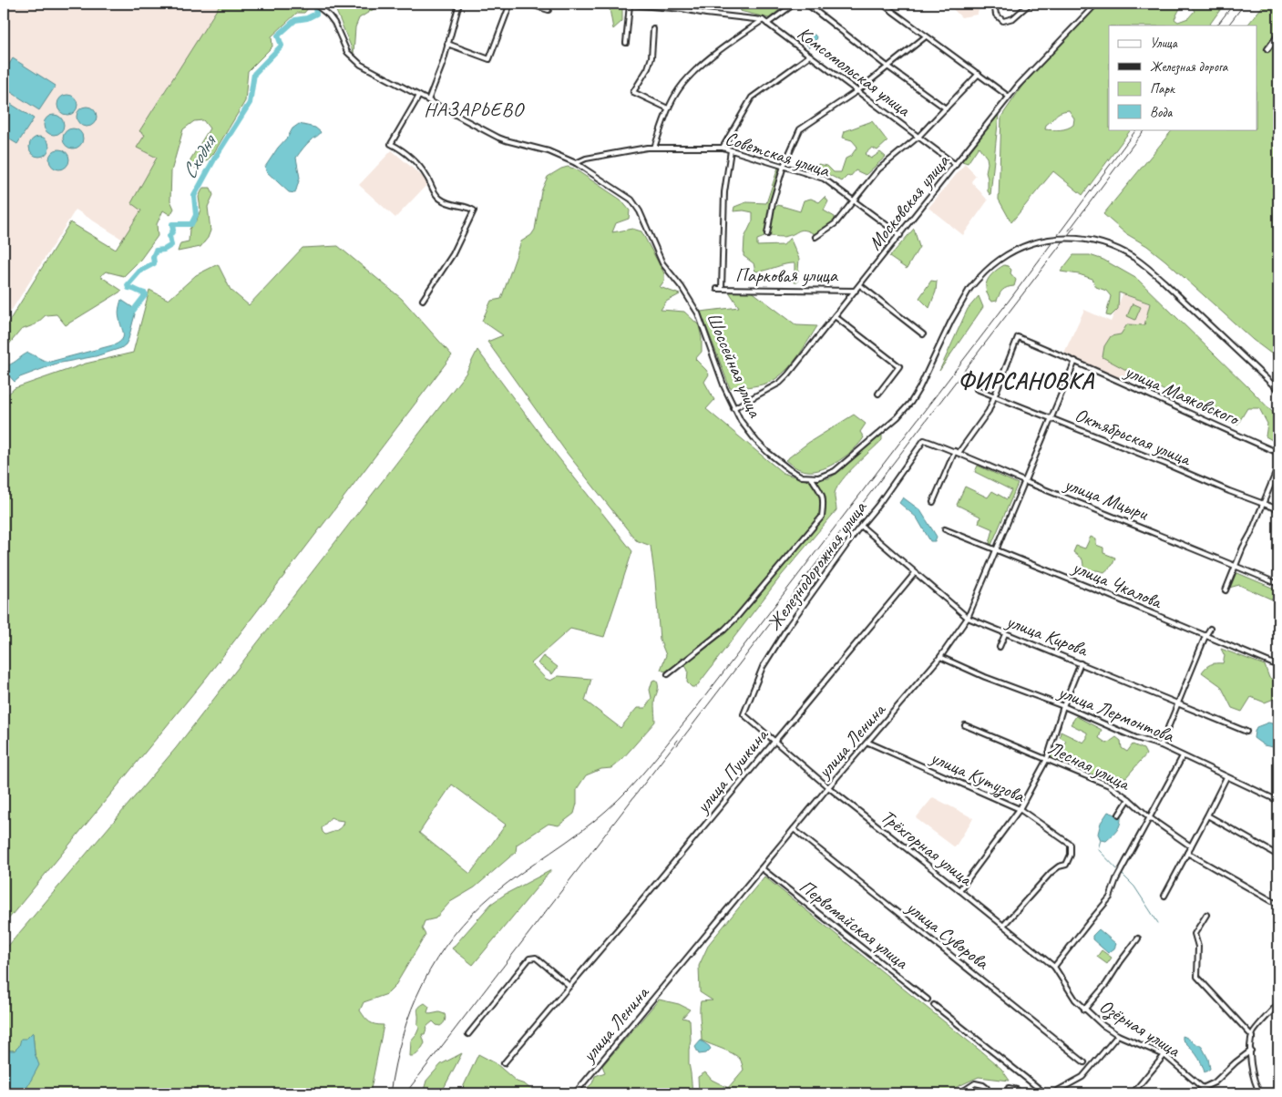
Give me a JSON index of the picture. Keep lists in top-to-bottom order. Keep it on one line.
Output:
{"streets":{"street":["Комсомольская улица","Советская улица","Московская улица","Парковая улица","Шоссейная улица","улица Маяковского","Октябрьская улица","улица Мцыри","Железнодорожная улица","улица Чкалова","улица Кирова","улица Лермонтова","улица Ленина","Лесная улица","улица Пушкина","улица Кутузова","Трёхгорная улица","Первомайская улица","улица Суворова","Озёрная улица"]},"crossings":[["Комсомольская улица","Московская улица"],["Советская улица","Московская улица"],["Советская улица","Парковая улица"],["Советская улица","Шоссейная улица"],["Московская улица","Парковая улица"],["Московская улица","Шоссейная улица"],["улица Маяковского","Октябрьская улица"],["улица Маяковского","улица Мцыри"],["улица Маяковского","улица Ленина"],["Октябрьская улица","улица Ленина"],["улица Мцыри","Железнодорожная улица"],["улица Мцыри","улица Ленина"],["Железнодорожная улица","улица Кирова"],["Железнодорожная улица","Трёхгорная улица"],["улица Чкалова","улица Ленина"],["улица Кирова","улица Ленина"],["улица Кирова","улица Пушкина"],["улица Лермонтова","улица Ленина"],["улица Ленина","улица Кутузова"],["улица Ленина","Трёхгорная улица"],["улица Ленина","Первомайская улица"],["улица Ленина","улица Суворова"],["улица Пушкина","Трёхгорная улица"],["улица Кутузова","Трёхгорная улица"],["Трёхгорная улица","Озёрная улица"]],"districts":["НАЗАРЬЕВО","ФИРСАНОВКА"],"water":["Сходня"],"legend":["Улица","Железная дорога","Парк","Вода"]}
